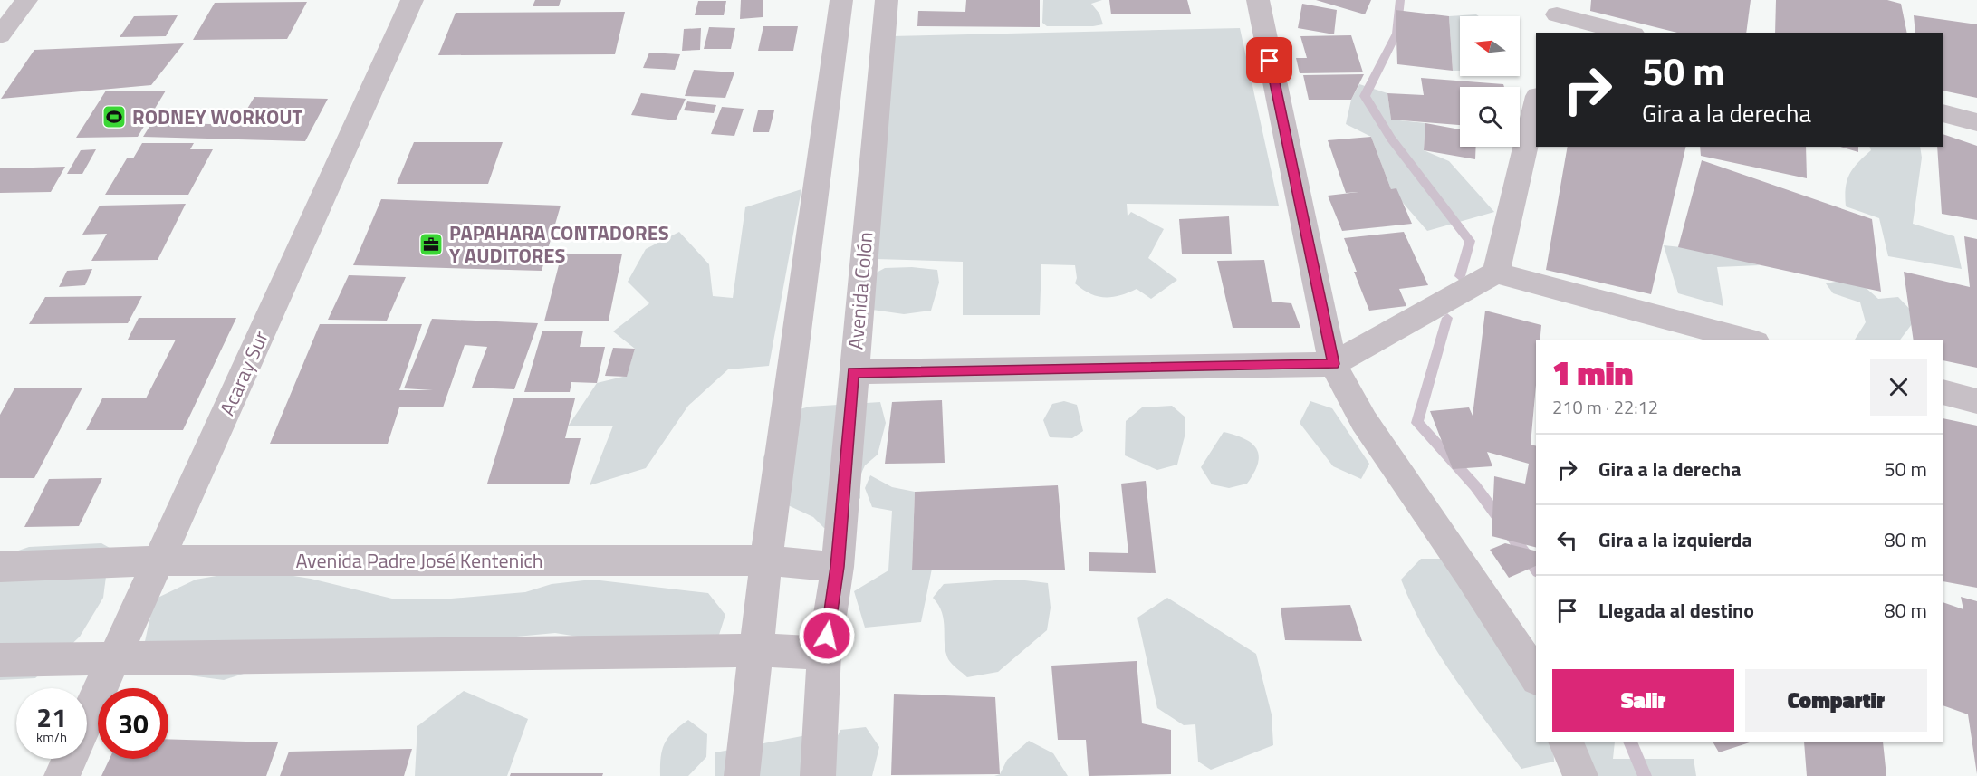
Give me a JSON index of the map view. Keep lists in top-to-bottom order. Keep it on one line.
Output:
{"streets":{"street":["Avenida Colón","Acaray Sur","Avenida Padre José Kentenich"]},"crossings":[["Avenida Colón","Avenida Padre José Kentenich"],["Acaray Sur","Avenida Padre José Kentenich"]],"places":{"sports":["RODNEY WORKOUT"],"office":["PAPAHARA CONTADORES Y AUDITORES"]},"north":"left","page":{"turn":["50 m","Gira a la derecha"],"heading":["1 min","210 m · 22:12"],"list":[{"name":"Gira a la derecha","value":"50 m"},{"name":"Gira a la izquierda","value":"80 m"},{"name":"Llegada al destino","value":"80 m"}],"buttons":["Salir","Compartir"],"speed":"21 km/h","limit":"30"}}
